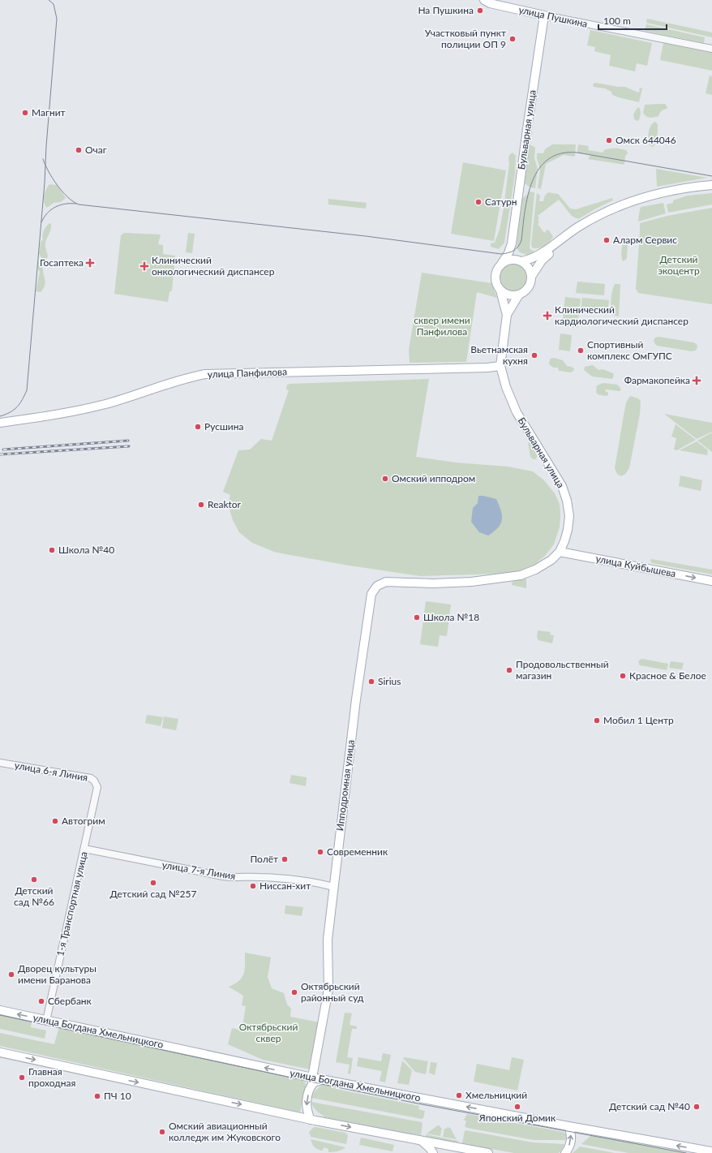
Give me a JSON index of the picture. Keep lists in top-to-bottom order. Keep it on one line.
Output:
{"streets":{"main road":["улица Пушкина","Бульварная улица","улица Панфилова","улица Куйбышева","Ипподромная улица","улица Богдана Хмельницкого"],"street":["улица 6-я Линия","улица 7-я Линия","1-я Транспортная улица"]},"crossings":[["улица Пушкина","Бульварная улица"],["Бульварная улица","улица Панфилова"],["Бульварная улица","улица Куйбышева"],["Бульварная улица","Ипподромная улица"],["улица 6-я Линия","1-я Транспортная улица"],["Ипподромная улица","улица 7-я Линия"],["Ипподромная улица","улица Богдана Хмельницкого"],["улица 7-я Линия","1-я Транспортная улица"],["1-я Транспортная улица","улица Богдана Хмельницкого"]],"one_way":["улица Куйбышева"],"parks":["Детский экоцентр","сквер имени Панфилова","Октябрьский сквер"],"places":{"other":["На Пушкина","Участковый пункт полиции ОП 9","Магнит","Омск 644046","Очаг","Сатурн","Аларм Сервис","Спортивный комплекс ОмГУПС","Вьетнамская кухня","Русшина","Омский ипподром","Reaktor","Школа №40","Школа №18","Продовольственный магазин","Красное & Белое","Sirius","Мобил 1 Центр","Автогрим","Современник","Полёт","Детский сад №66","Детский сад №257","Ниссан-хит","Дворец культуры имени Баранова","Октябрьский районный суд","Сбербанк","Главная проходная","Хмельницкий","ПЧ 10","Японский Домик","Детский сад №40","Омский авиационный колледж им Жуковского"],"health":["Госаптека","Клинический онкологический диспансер","Клинический кардиологический диспансер","Фармакопейка"]},"scale_bar":"100 m"}
